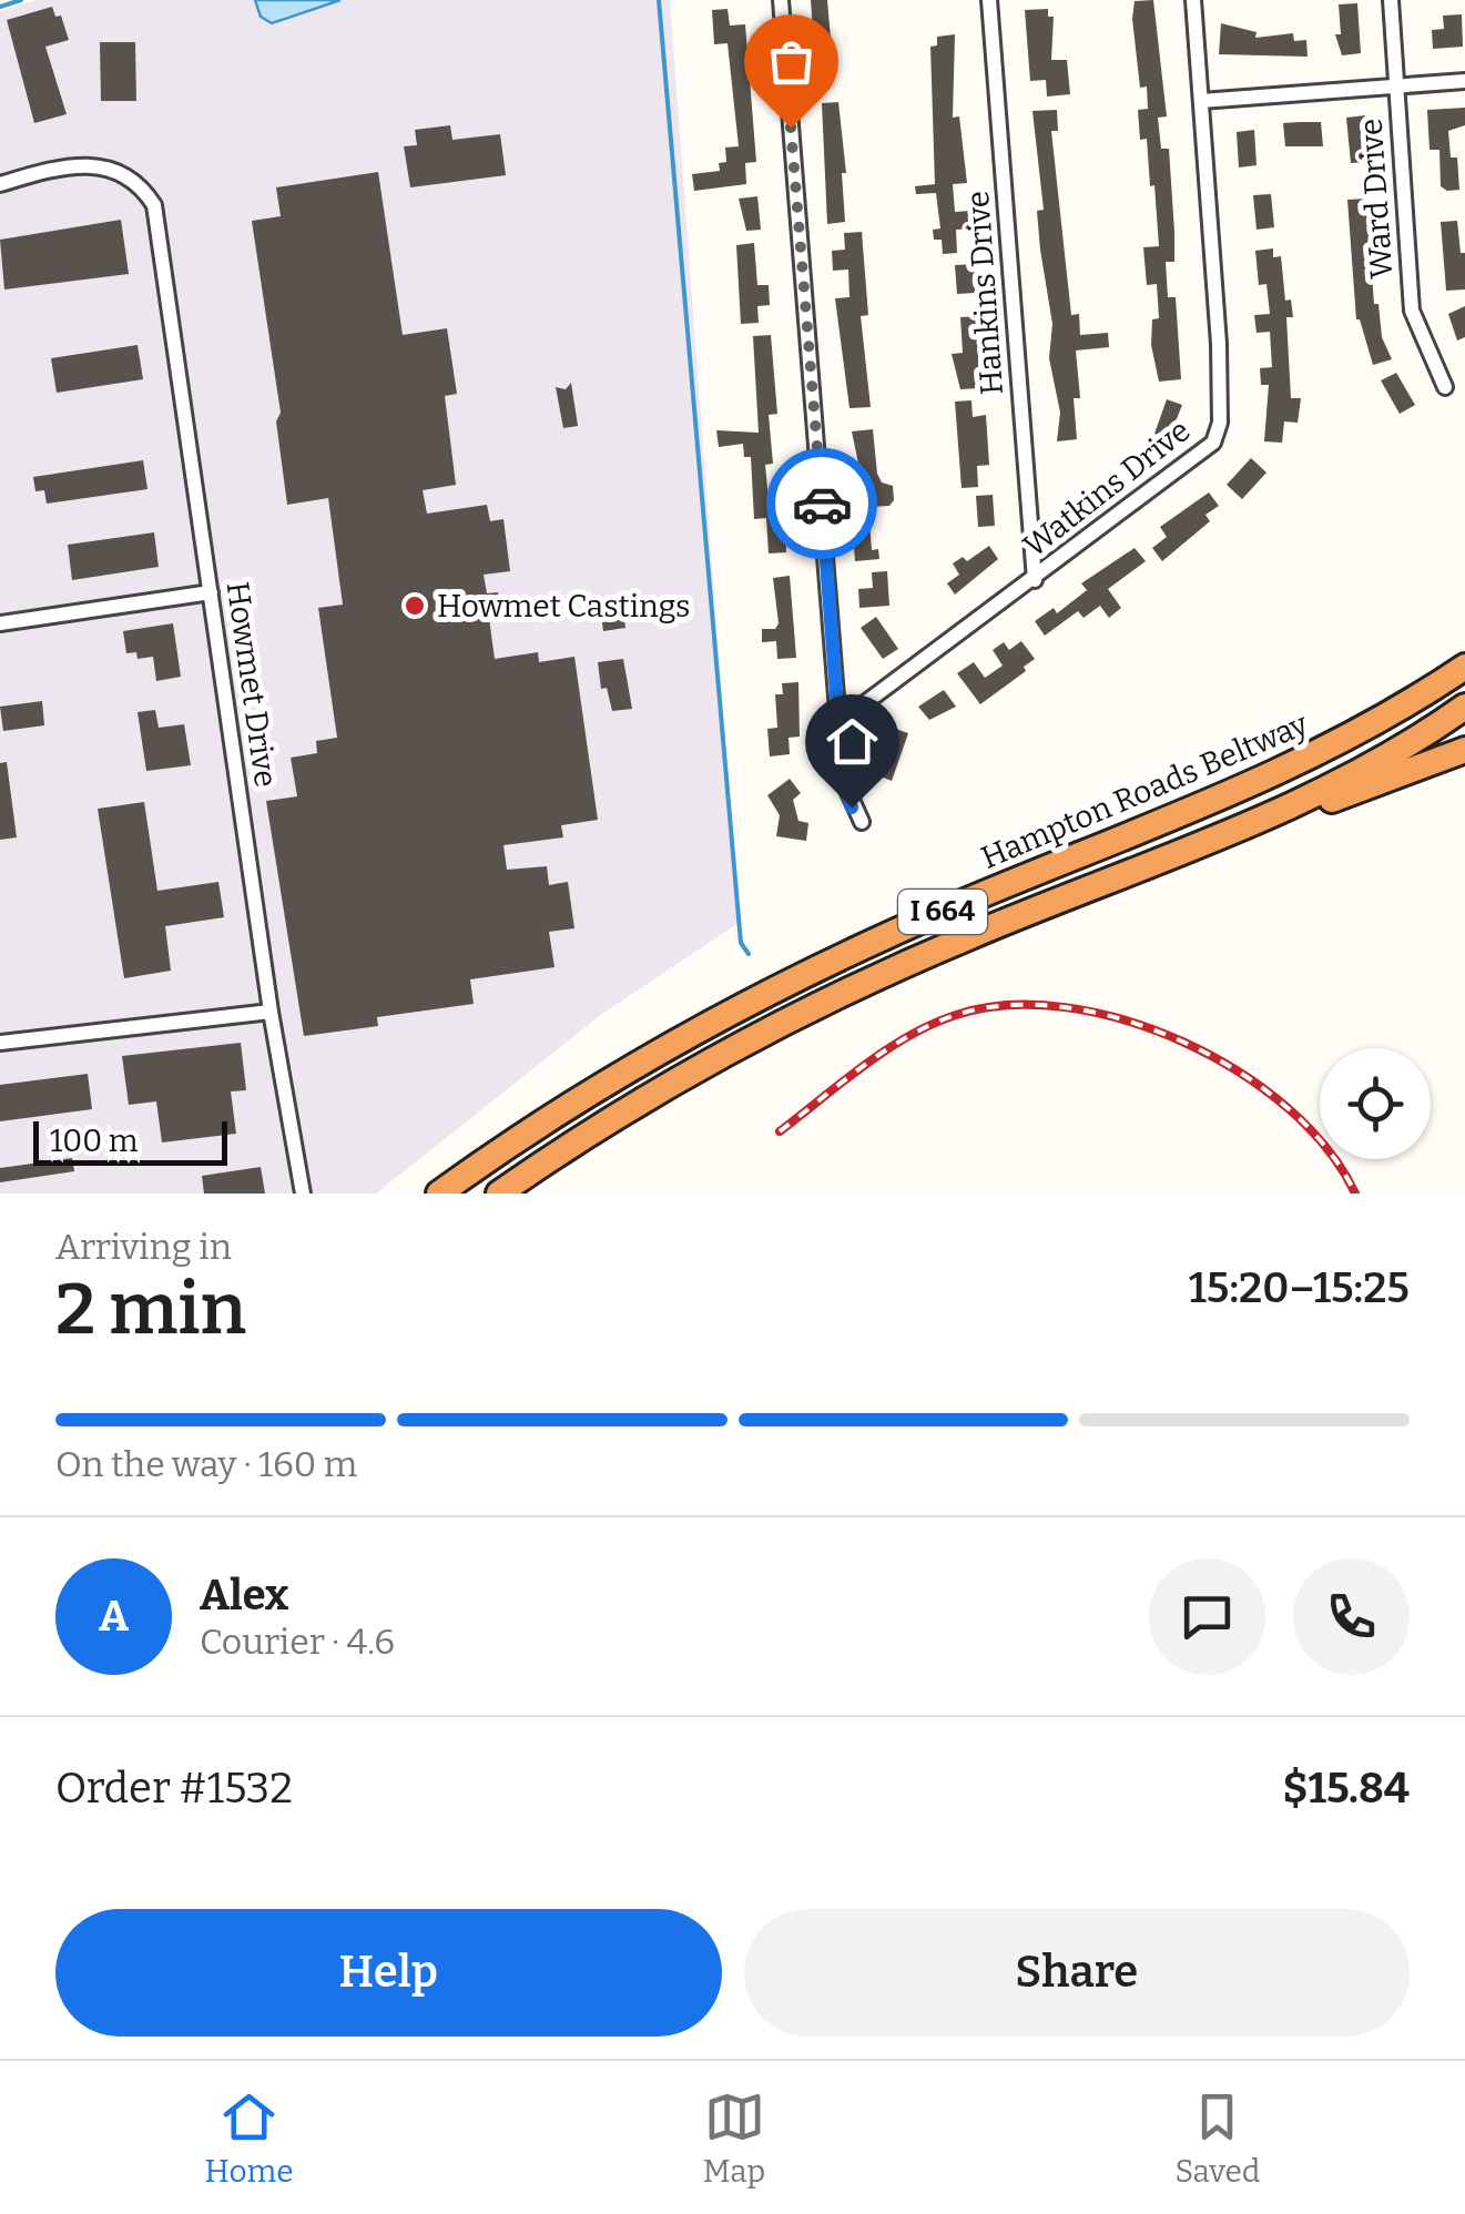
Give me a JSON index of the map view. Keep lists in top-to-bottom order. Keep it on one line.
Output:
{"streets":{"highway":["Hampton Roads Beltway","I 664"],"street":["Ward Drive","Hankins Drive","Watkins Drive","Howmet Drive"]},"crossings":[["Hankins Drive","Watkins Drive"]],"places":["Howmet Castings"],"scale_bar":"100 m","page":{"scale":"100 m","heading":["2 min","Arriving in","15:20–15:25"],"panel":["Alex","Courier · 4.6","Order #1532","$15.84"],"bar":"On the way · 160 m","round":"A","buttons":["Help","Share"],"tabs":["Home","Map","Saved"]}}
